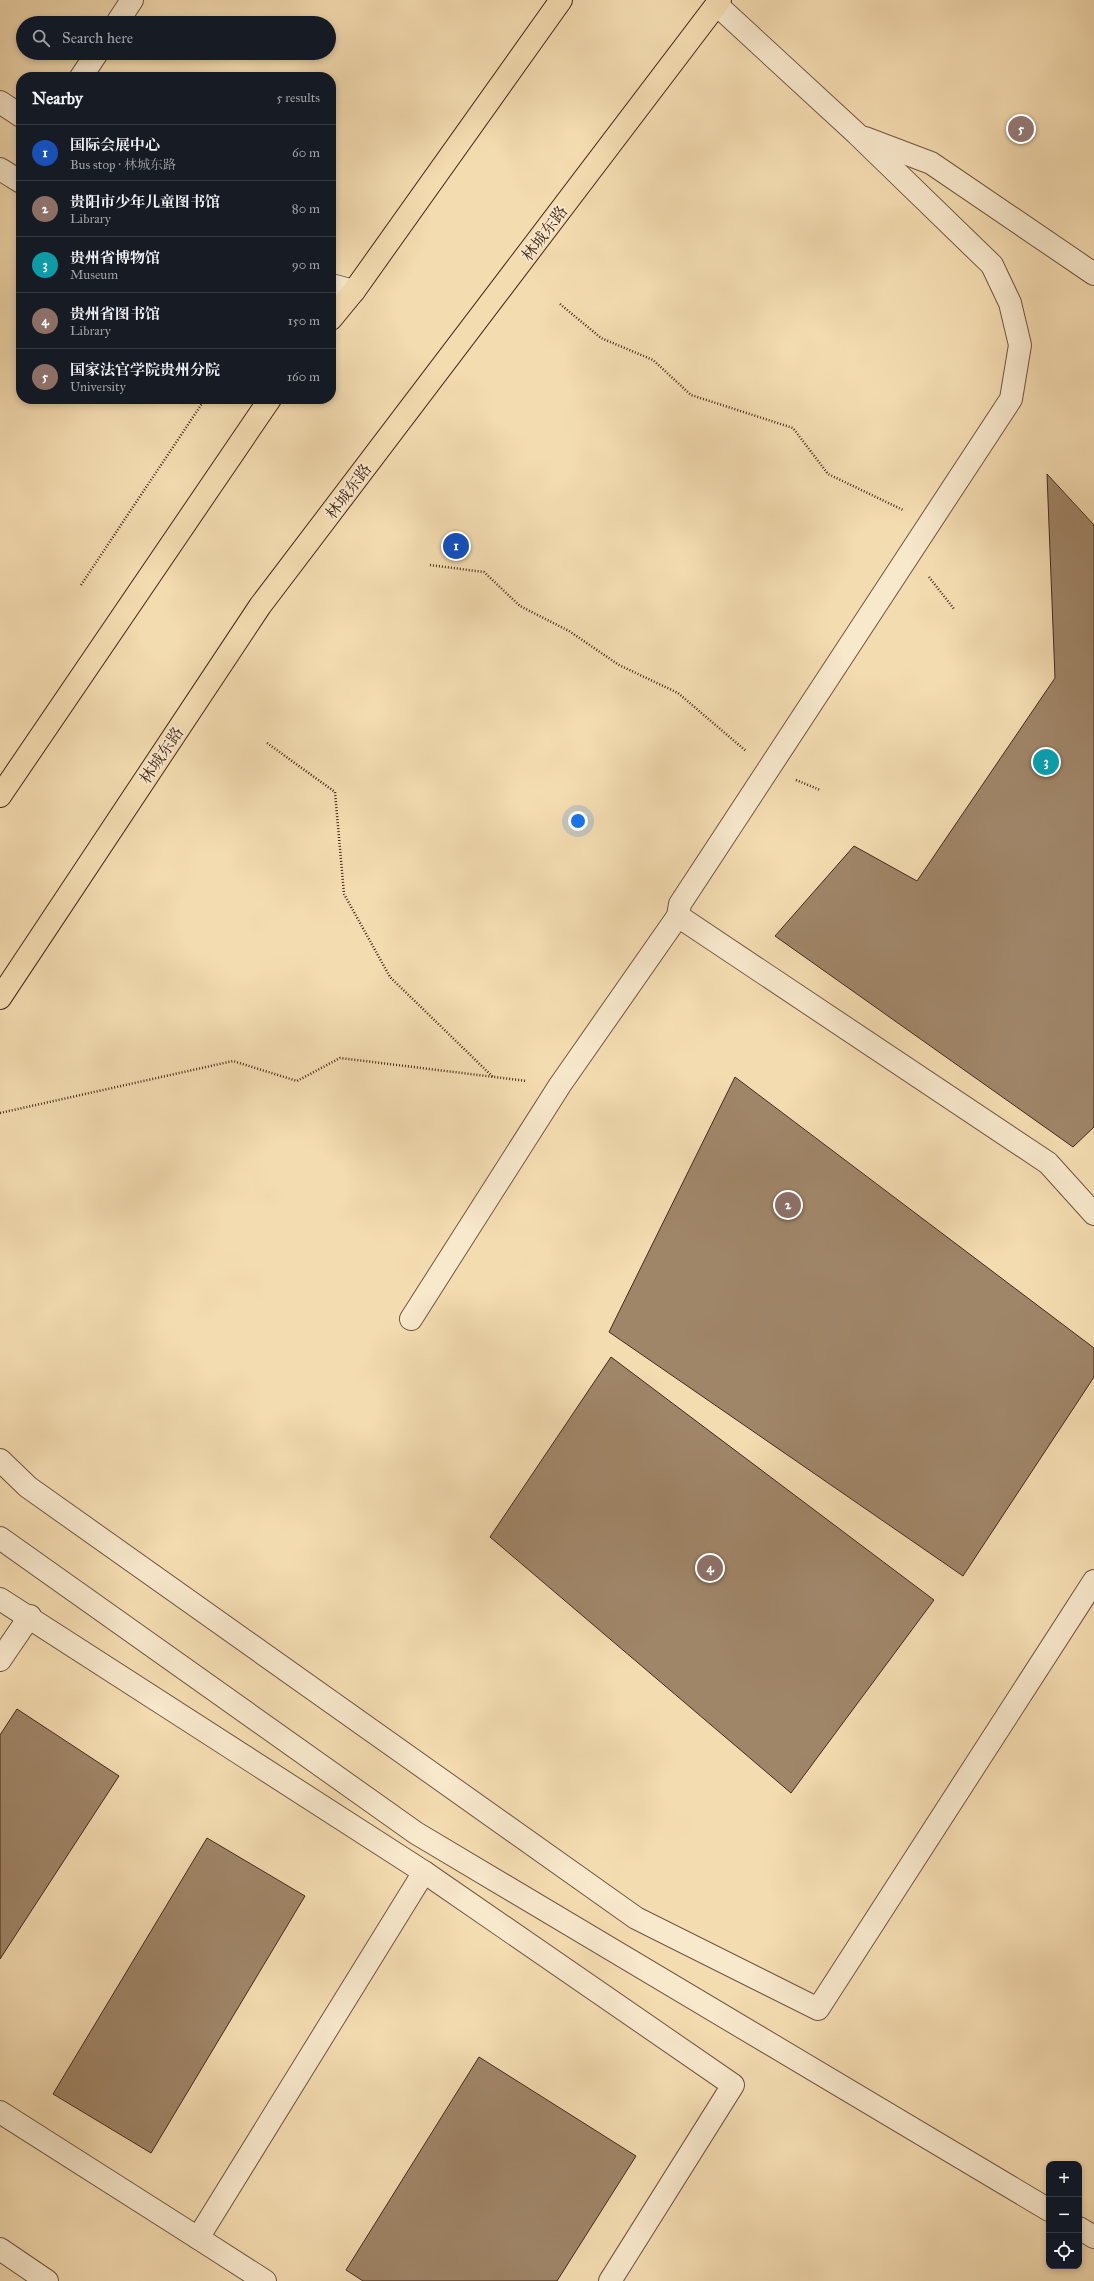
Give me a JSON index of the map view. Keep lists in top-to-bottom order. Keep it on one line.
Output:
{"streets":{"main road":["林城东路"]},"page":{"search":"Search here","heading":["Nearby","5 results"],"pins":["5","1","3","2","4"],"list":[{"mark":"1","name":"国际会展中心","note":"Bus stop · 林城东路","value":"60 m"},{"mark":"2","name":"贵阳市少年儿童图书馆","note":"Library","value":"80 m"},{"mark":"3","name":"贵州省博物馆","note":"Museum","value":"90 m"},{"mark":"4","name":"贵州省图书馆","note":"Library","value":"150 m"},{"mark":"5","name":"国家法官学院贵州分院","note":"University","value":"160 m"}],"map_buttons":["+","−"]}}
